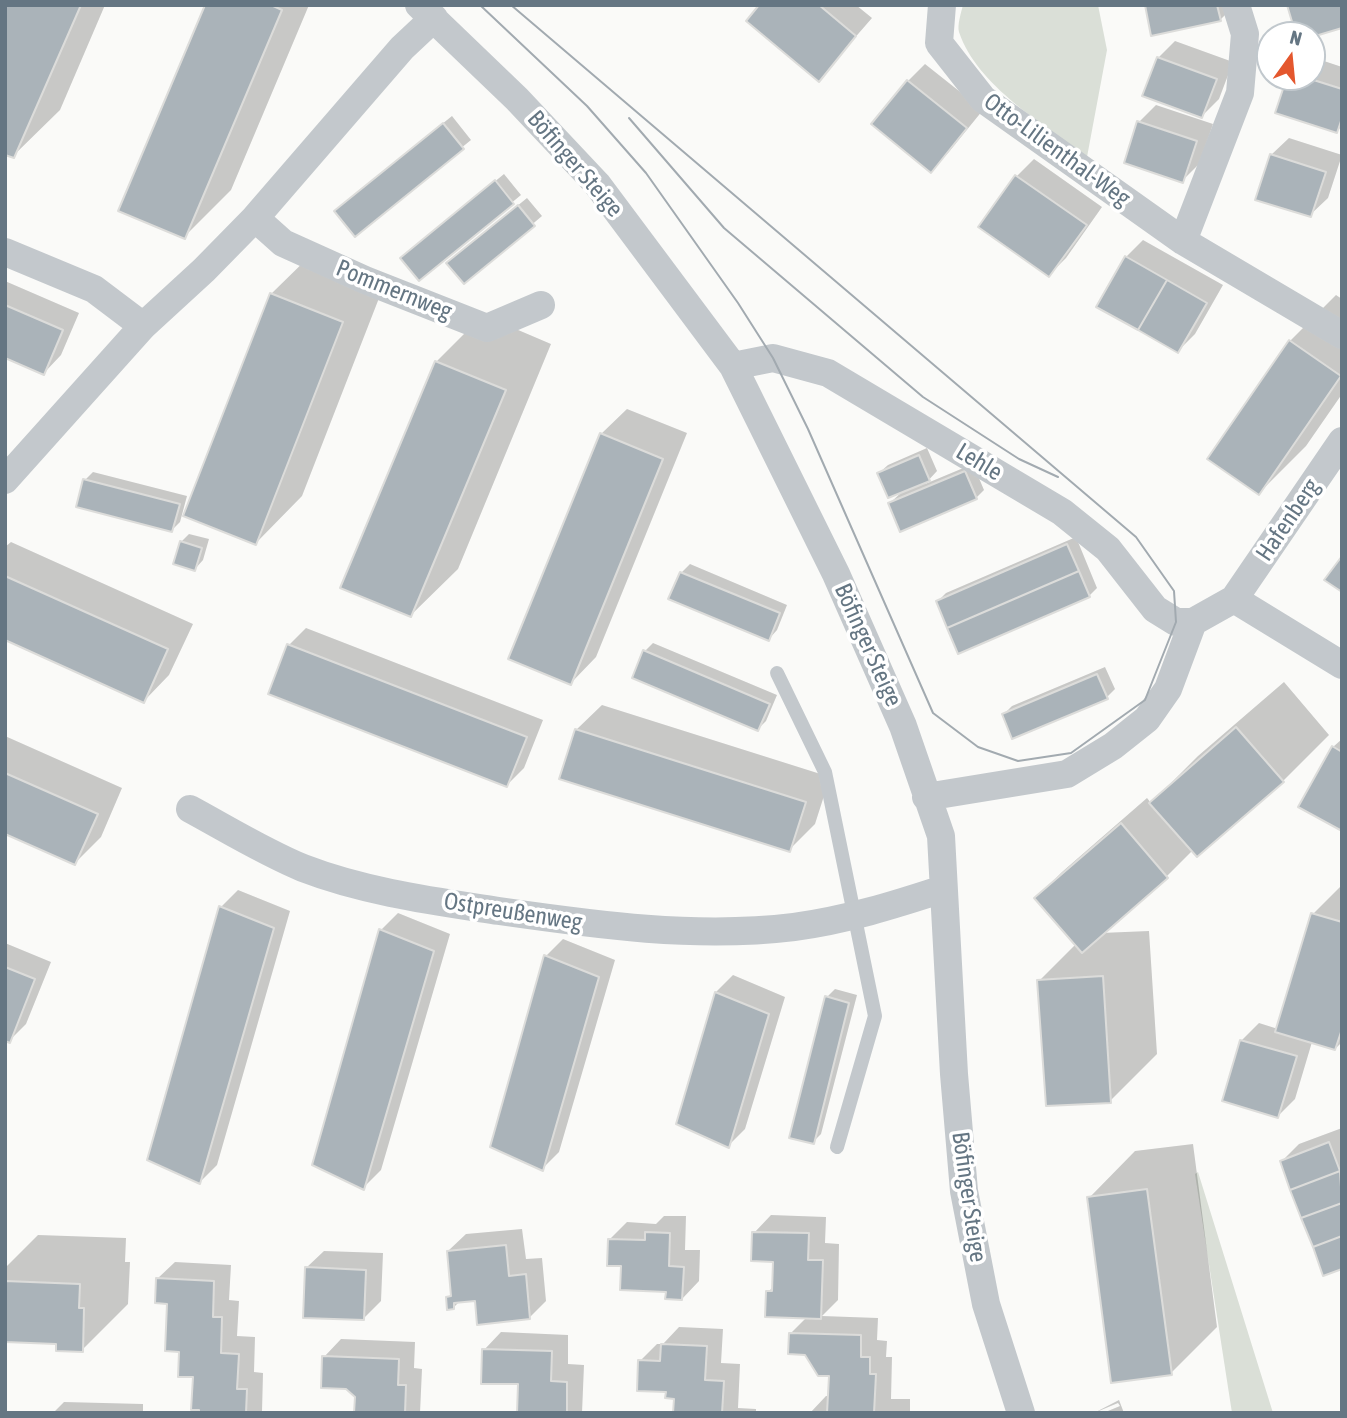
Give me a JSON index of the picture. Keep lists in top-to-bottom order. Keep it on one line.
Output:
{"streets":{"street":["Otto-Lilienthal-Weg","Böfinger Steige","Pommernweg","Lehle","Hafenberg","Ostpreußenweg"]},"crossings":[["Böfinger Steige","Lehle"],["Böfinger Steige","Ostpreußenweg"]],"north":"top"}
